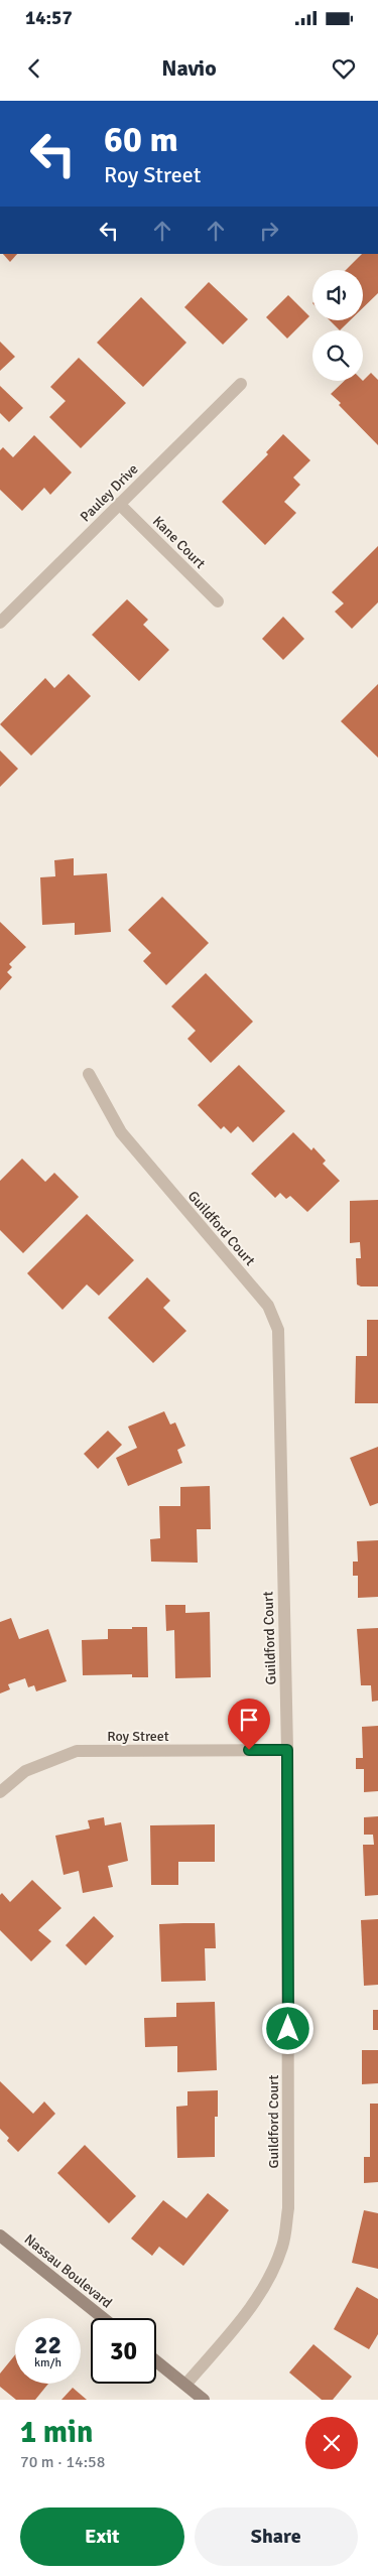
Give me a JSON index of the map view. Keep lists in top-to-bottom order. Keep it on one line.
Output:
{"streets":{"main road":["Nassau Boulevard"],"street":["Pauley Drive","Kane Court","Guildford Court","Roy Street"]},"crossings":[["Pauley Drive","Kane Court"],["Guildford Court","Roy Street"]],"page":{"status":"14:57","header":"Navio","turn":["60 m","Roy Street"],"speed":"22 km/h","limit":"30","heading":["1 min","70 m · 14:58"],"buttons":["Exit","Share"]}}
